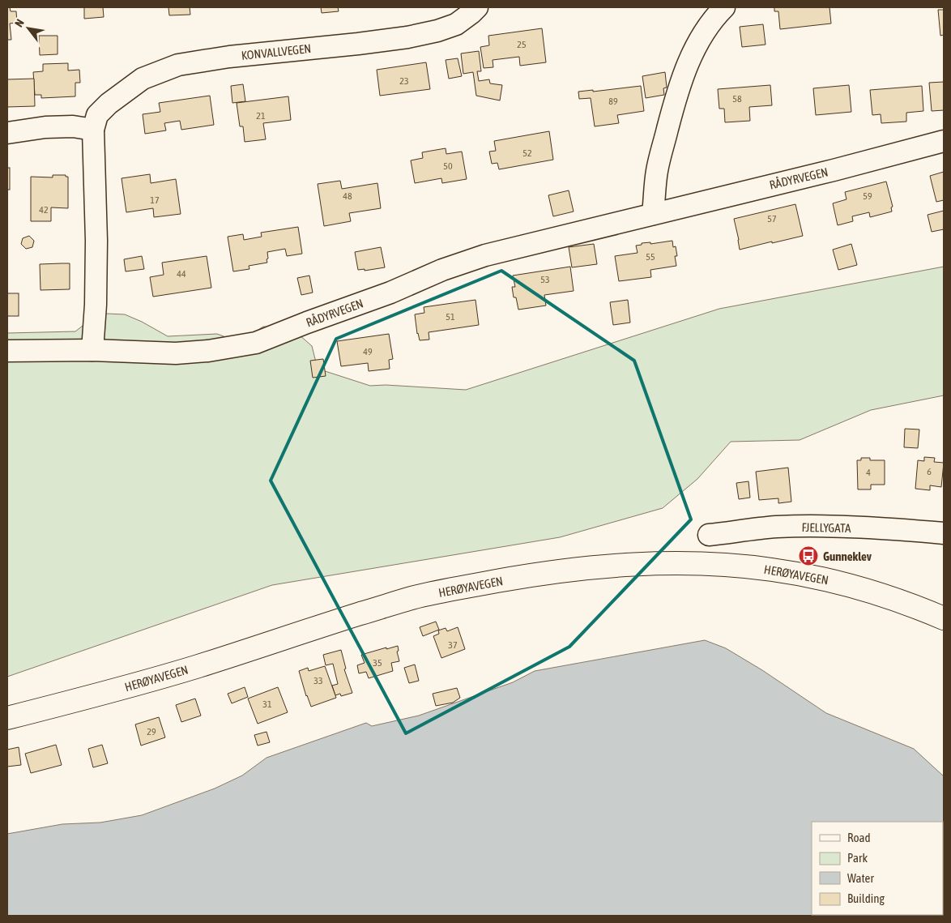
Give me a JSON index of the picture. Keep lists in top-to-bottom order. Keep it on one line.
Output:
{"streets":{"highway":["HERØYAVEGEN"],"street":["KONVALLVEGEN","RÅDYRVEGEN","FJELLYGATA"]},"crossings":[["KONVALLVEGEN","RÅDYRVEGEN"]],"places":{"bus stop":["Gunneklev"]},"house_numbers":["25","23","58","89","21","52","50","48","59","17","42","57","55","44","53","51","49","6","4","37","35","33","31","29"],"legend":["Road","Park","Water","Building"],"north":"top left"}
